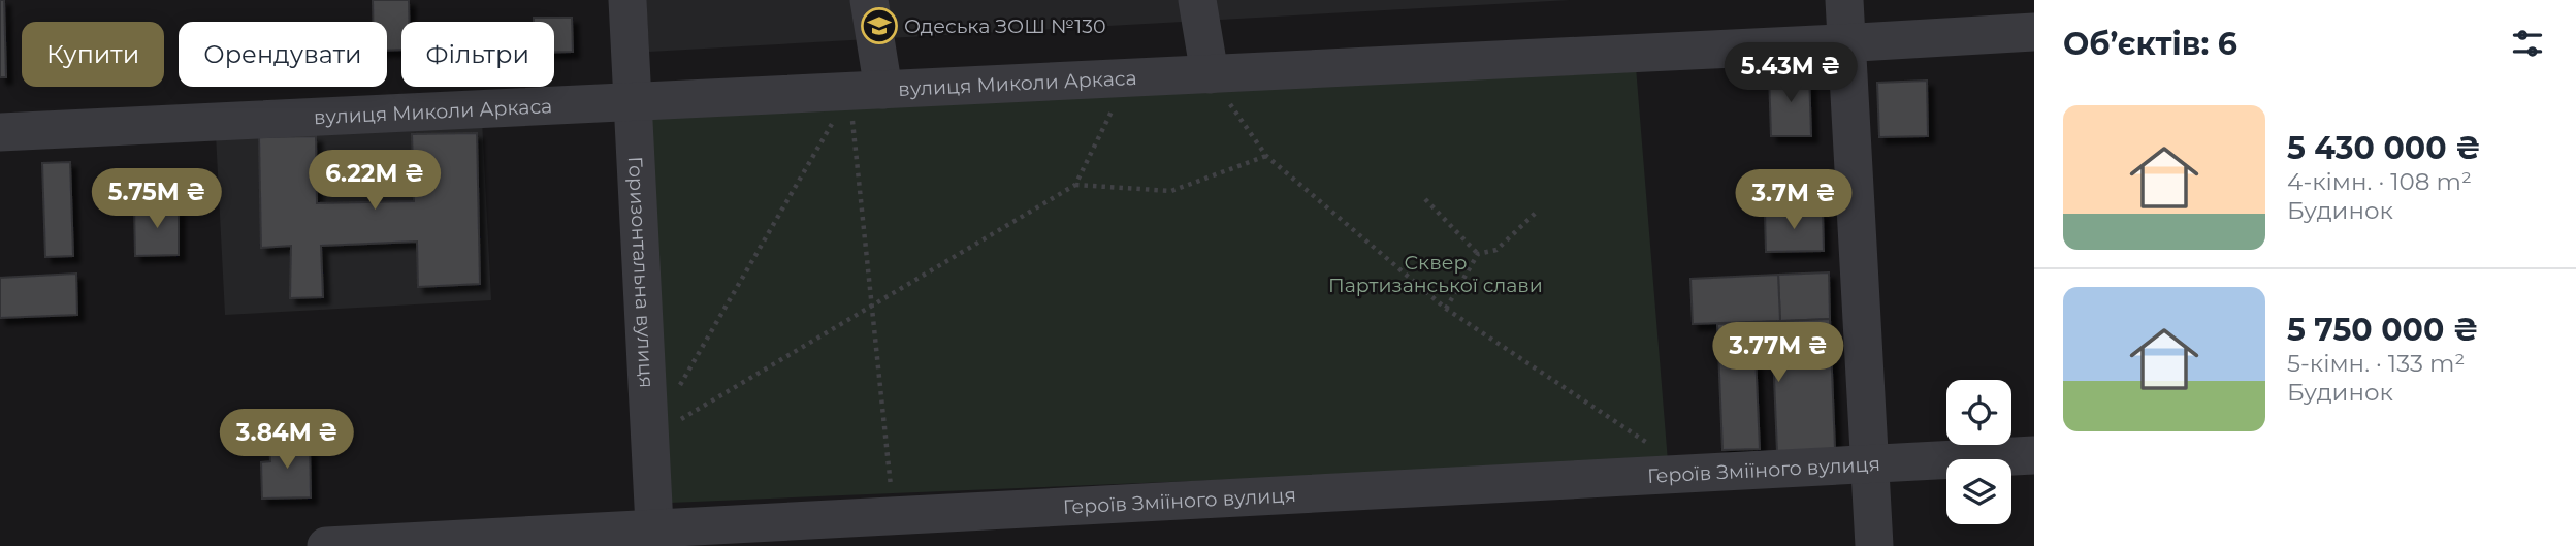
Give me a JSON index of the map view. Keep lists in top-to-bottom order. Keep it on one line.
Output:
{"streets":{"street":["вулиця Миколи Аркаса","Горизонтальна вулиця","Героїв Зміїного вулиця"]},"crossings":[["вулиця Миколи Аркаса","Горизонтальна вулиця"],["Горизонтальна вулиця","Героїв Зміїного вулиця"]],"parks":["Сквер Партизанської слави"],"places":{"school or university":["Одеська ЗОШ №130"]},"page":{"heading":"Об’єктів: 6","chip":["Купити","Орендувати","Фільтри"],"price":["5.43M ₴","6.22M ₴","5.75M ₴","3.7M ₴","3.77M ₴","3.84M ₴"],"list":[{"name":"5 430 000 ₴","note":"4-кімн. · 108 m² · Будинок"},{"name":"5 750 000 ₴","note":"5-кімн. · 133 m² · Будинок"}]}}
